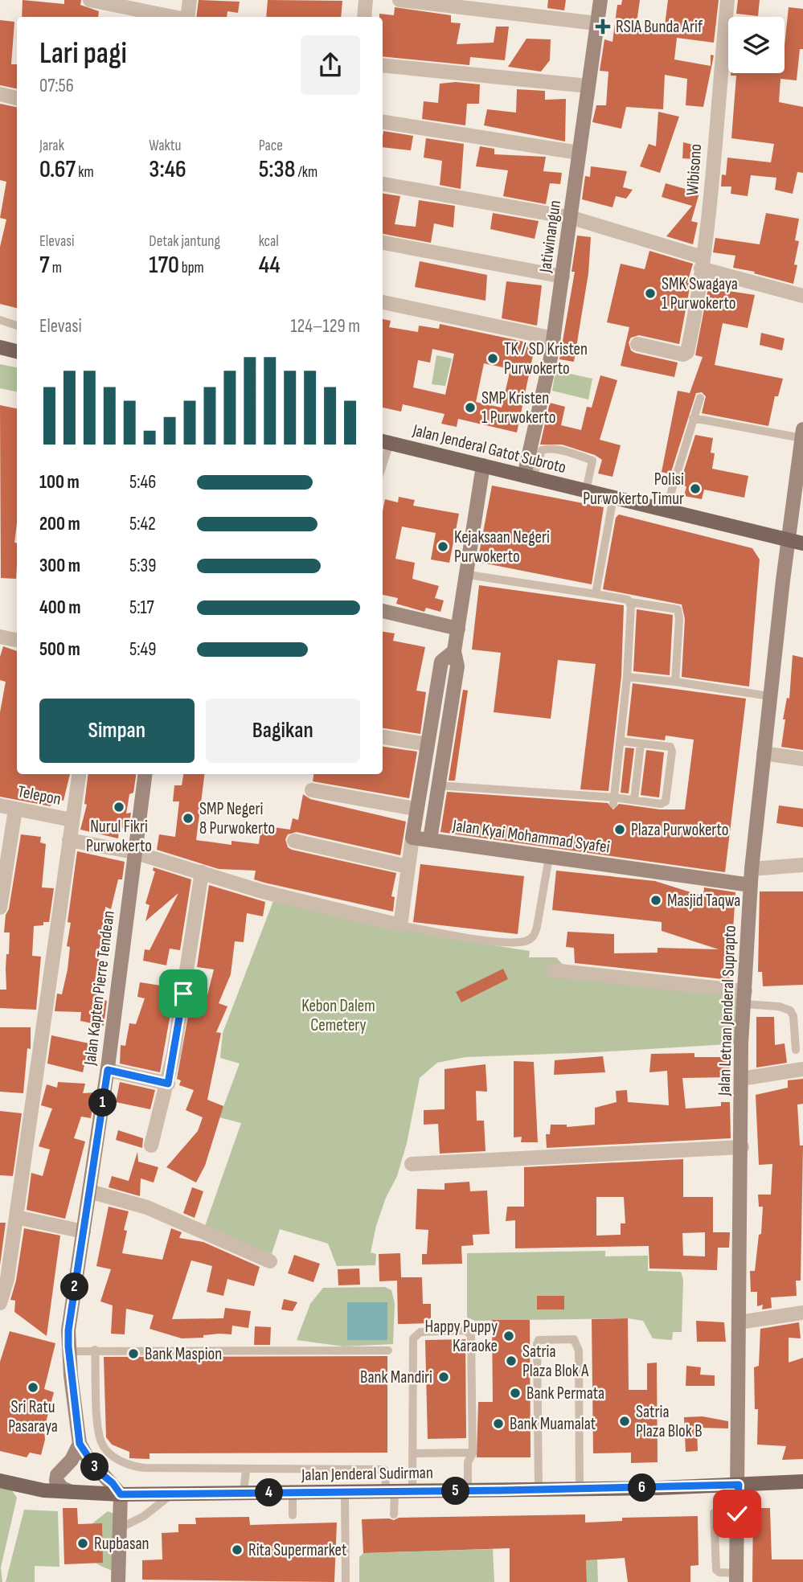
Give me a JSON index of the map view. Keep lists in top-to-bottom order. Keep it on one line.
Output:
{"streets":{"main road":["Jalan Jenderal Gatot Subroto","Jalan Jenderal Sudirman"],"street":["Wibisono","Jatiwinangun","Telepon","Jalan Kyai Mohammad Syafei","Jalan Kapten Pierre Tendean","Jalan Letnan Jenderal Suprapto"]},"crossings":[["Jatiwinangun","Jalan Jenderal Gatot Subroto"],["Jalan Jenderal Gatot Subroto","Jalan Kyai Mohammad Syafei"],["Jalan Jenderal Gatot Subroto","Jalan Letnan Jenderal Suprapto"],["Jalan Kyai Mohammad Syafei","Jalan Letnan Jenderal Suprapto"],["Jalan Letnan Jenderal Suprapto","Jalan Jenderal Sudirman"]],"parks":["Kebon Dalem Cemetery"],"places":{"health":["RSIA Bunda Arif"],"other":["SMK Swagaya 1 Purwokerto","TK / SD Kristen Purwokerto","SMP Kristen 1 Purwokerto","Polisi Purwokerto Timur","Kejaksaan Negeri Purwokerto","Nurul Fikri Purwokerto","SMP Negeri 8 Purwokerto","Plaza Purwokerto","Masjid Taqwa","Happy Puppy Karaoke","Bank Maspion","Satria Plaza Blok A","Bank Mandiri","Sri Ratu Pasaraya","Bank Permata","Satria Plaza Blok B","Bank Muamalat","Rupbasan","Rita Supermarket"]},"page":{"heading":["Lari pagi","07:56"],"stats":[["Jarak","0.67 km"],["Waktu","3:46"],["Pace","5:38 /km"],["Elevasi","7 m"],["Detak jantung","170 bpm"],["kcal","44"]],"chart":["Elevasi","124–129 m"],"list":[{"name":"100 m","note":"5:46"},{"name":"200 m","note":"5:42"},{"name":"300 m","note":"5:39"},{"name":"400 m","note":"5:17"},{"name":"500 m","note":"5:49"}],"buttons":["Simpan","Bagikan"],"pins":["1","2","3","6","5","4"]}}
